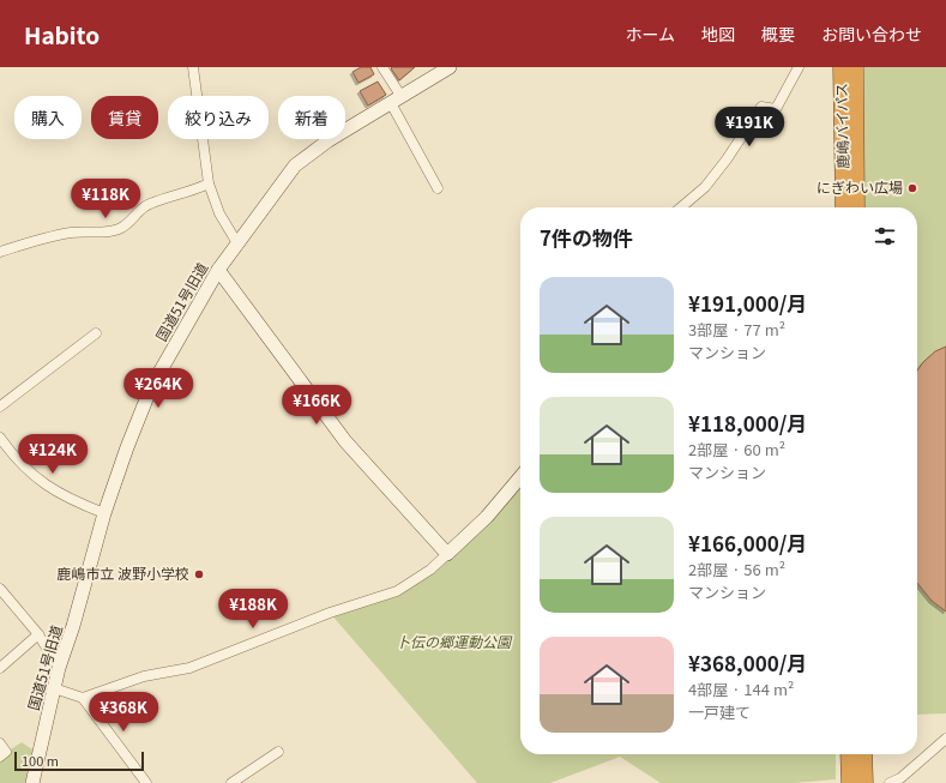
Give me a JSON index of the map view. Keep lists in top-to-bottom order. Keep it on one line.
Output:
{"streets":{"highway":["鹿嶋バイパス"],"street":["国道51号旧道"]},"parks":["卜伝の郷運動公園"],"places":["にぎわい広場","鹿嶋市立 波野小学校"],"scale_bar":"100 m","page":{"header":"Habito","nav":["ホーム","地図","概要","お問い合わせ"],"chip":["購入","賃貸","絞り込み","新着"],"price":["¥191K","¥118K","¥264K","¥166K","¥124K","¥188K","¥368K"],"heading":"7件の物件","list":[{"name":"¥191,000/月","note":"3部屋 · 77 m² · マンション"},{"name":"¥118,000/月","note":"2部屋 · 60 m² · マンション"},{"name":"¥166,000/月","note":"2部屋 · 56 m² · マンション"},{"name":"¥368,000/月","note":"4部屋 · 144 m² · 一戸建て"}],"scale":"100 m"}}
